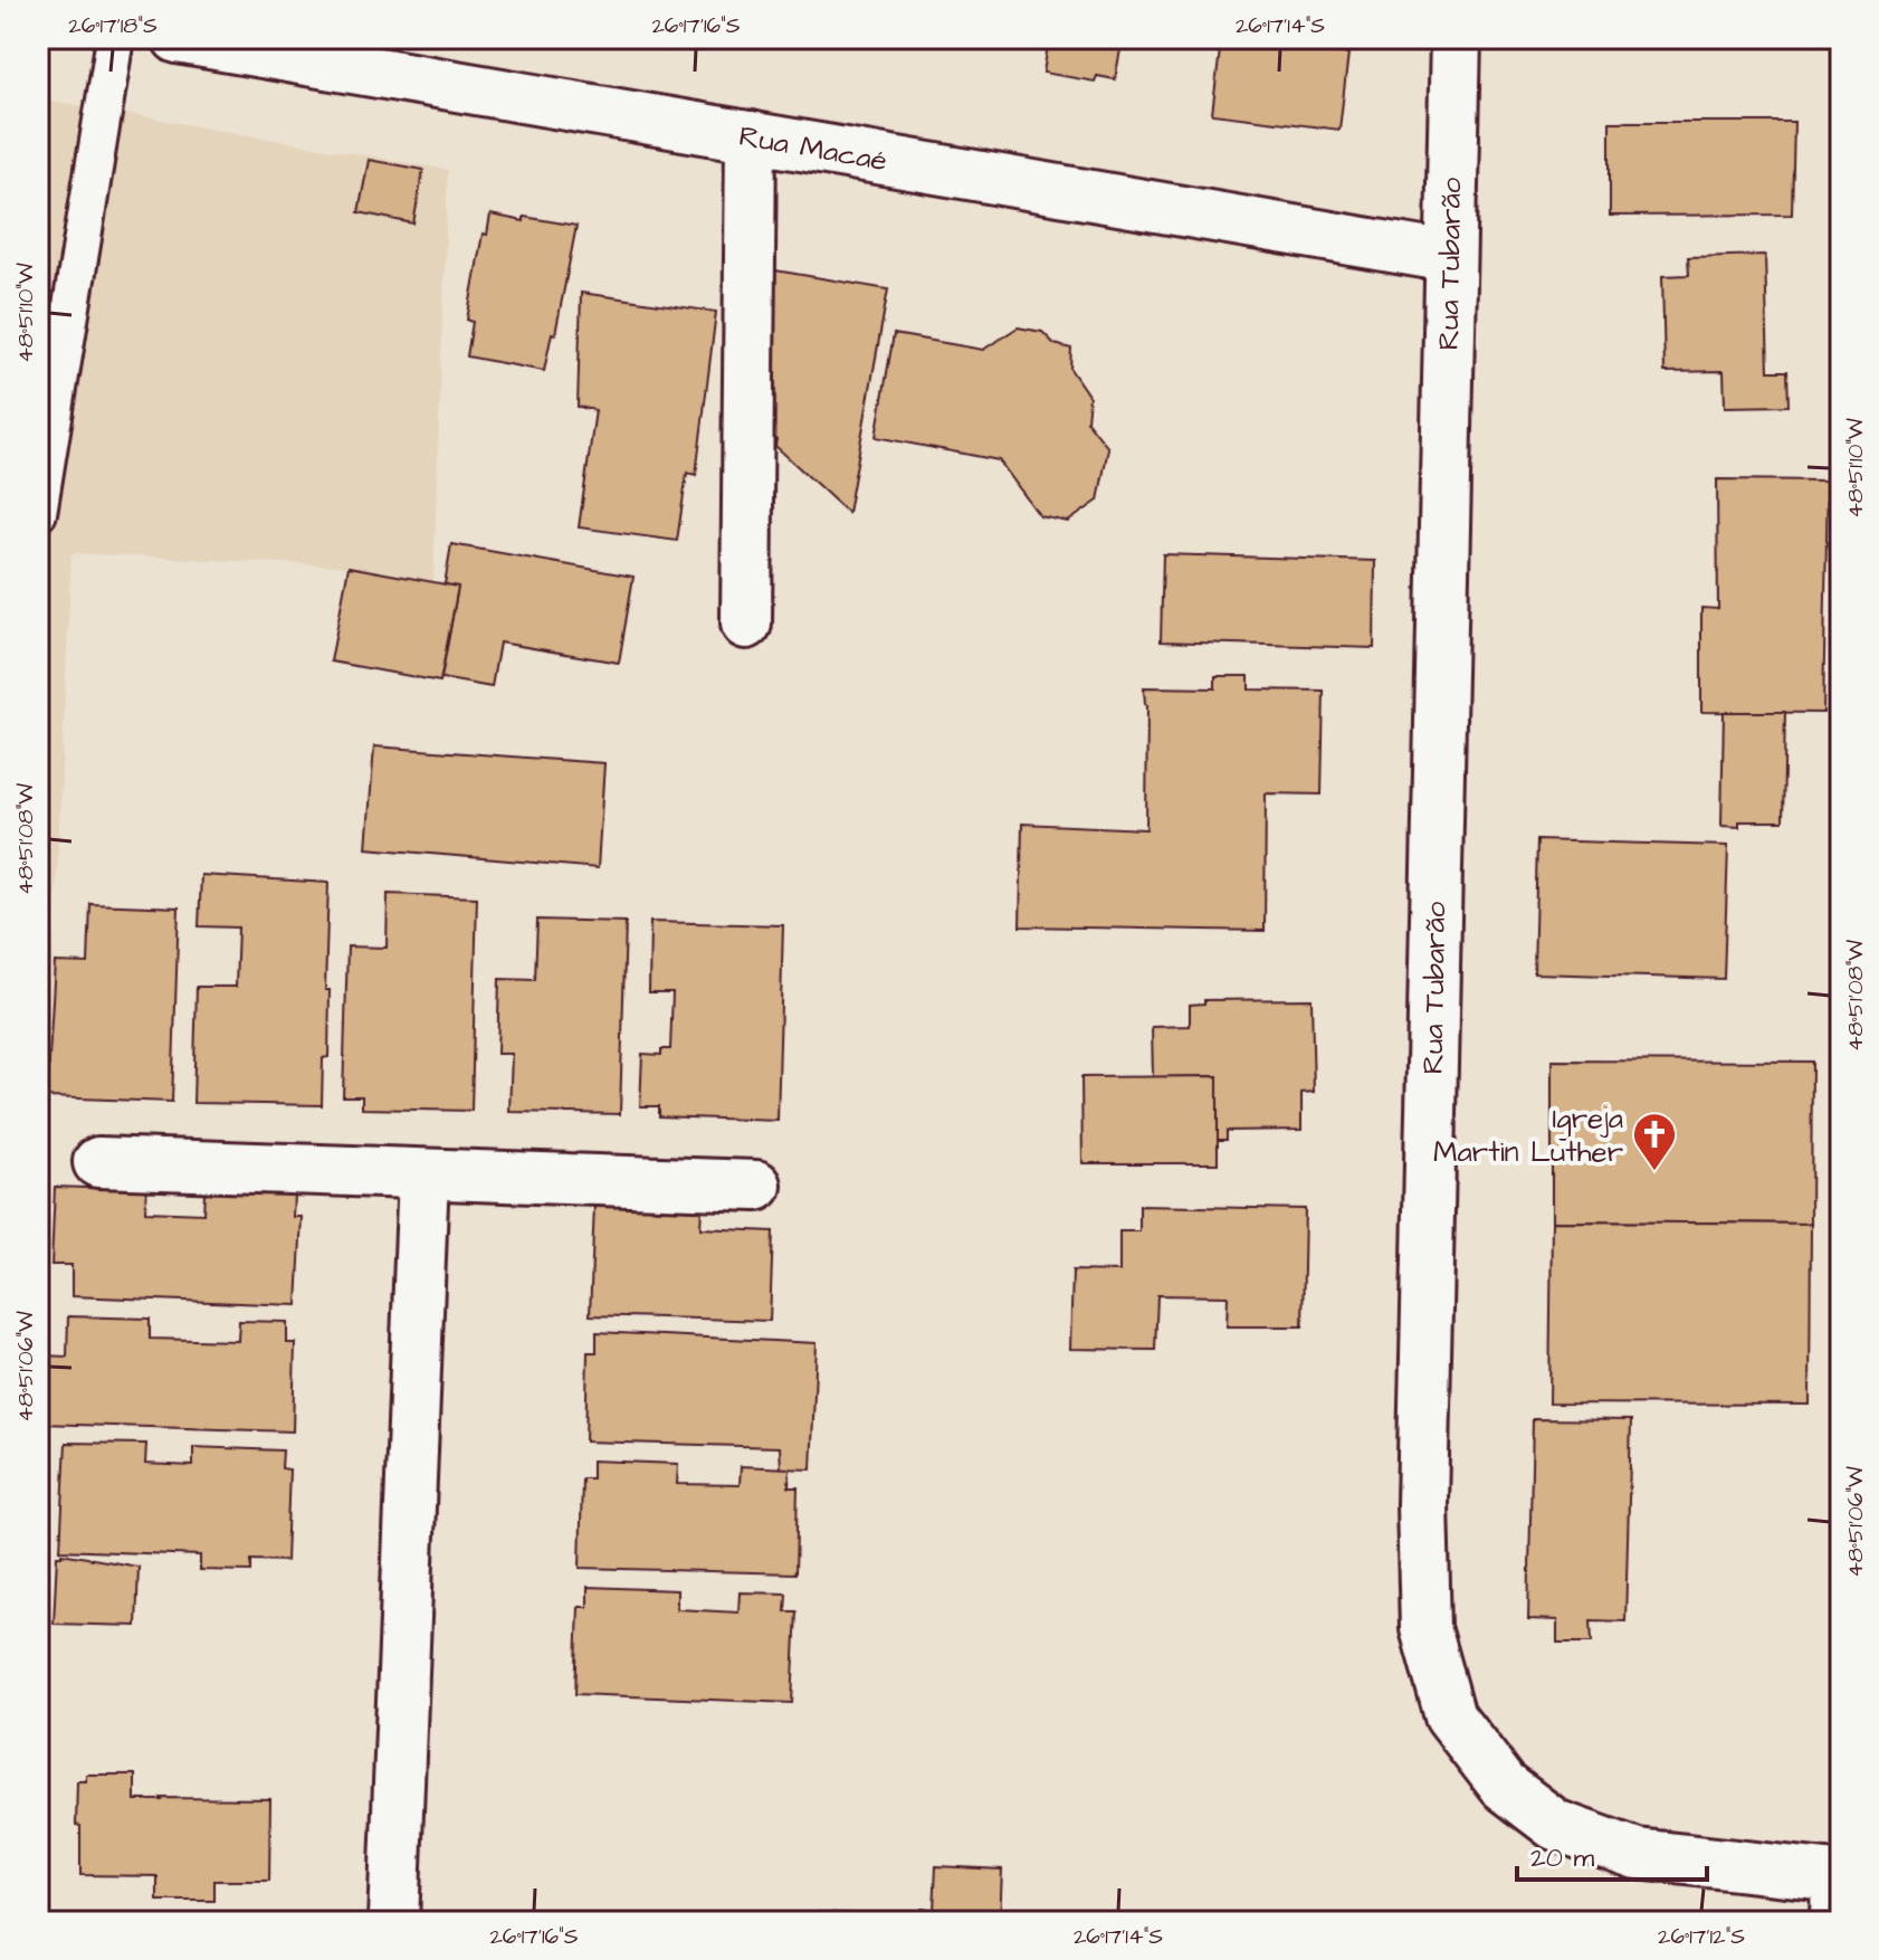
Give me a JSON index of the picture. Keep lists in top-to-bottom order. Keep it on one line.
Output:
{"streets":{"street":["Rua Macaé","Rua Tubarão"]},"crossings":[["Rua Macaé","Rua Tubarão"]],"places":{"church":["Igreja Martin Luther"]},"scale_bar":"20 m","coordinates":["26°17'18\"S","26°17'16\"S","26°17'14\"S","48°51'10\"W","48°51'08\"W","48°51'06\"W","26°17'12\"S"]}
